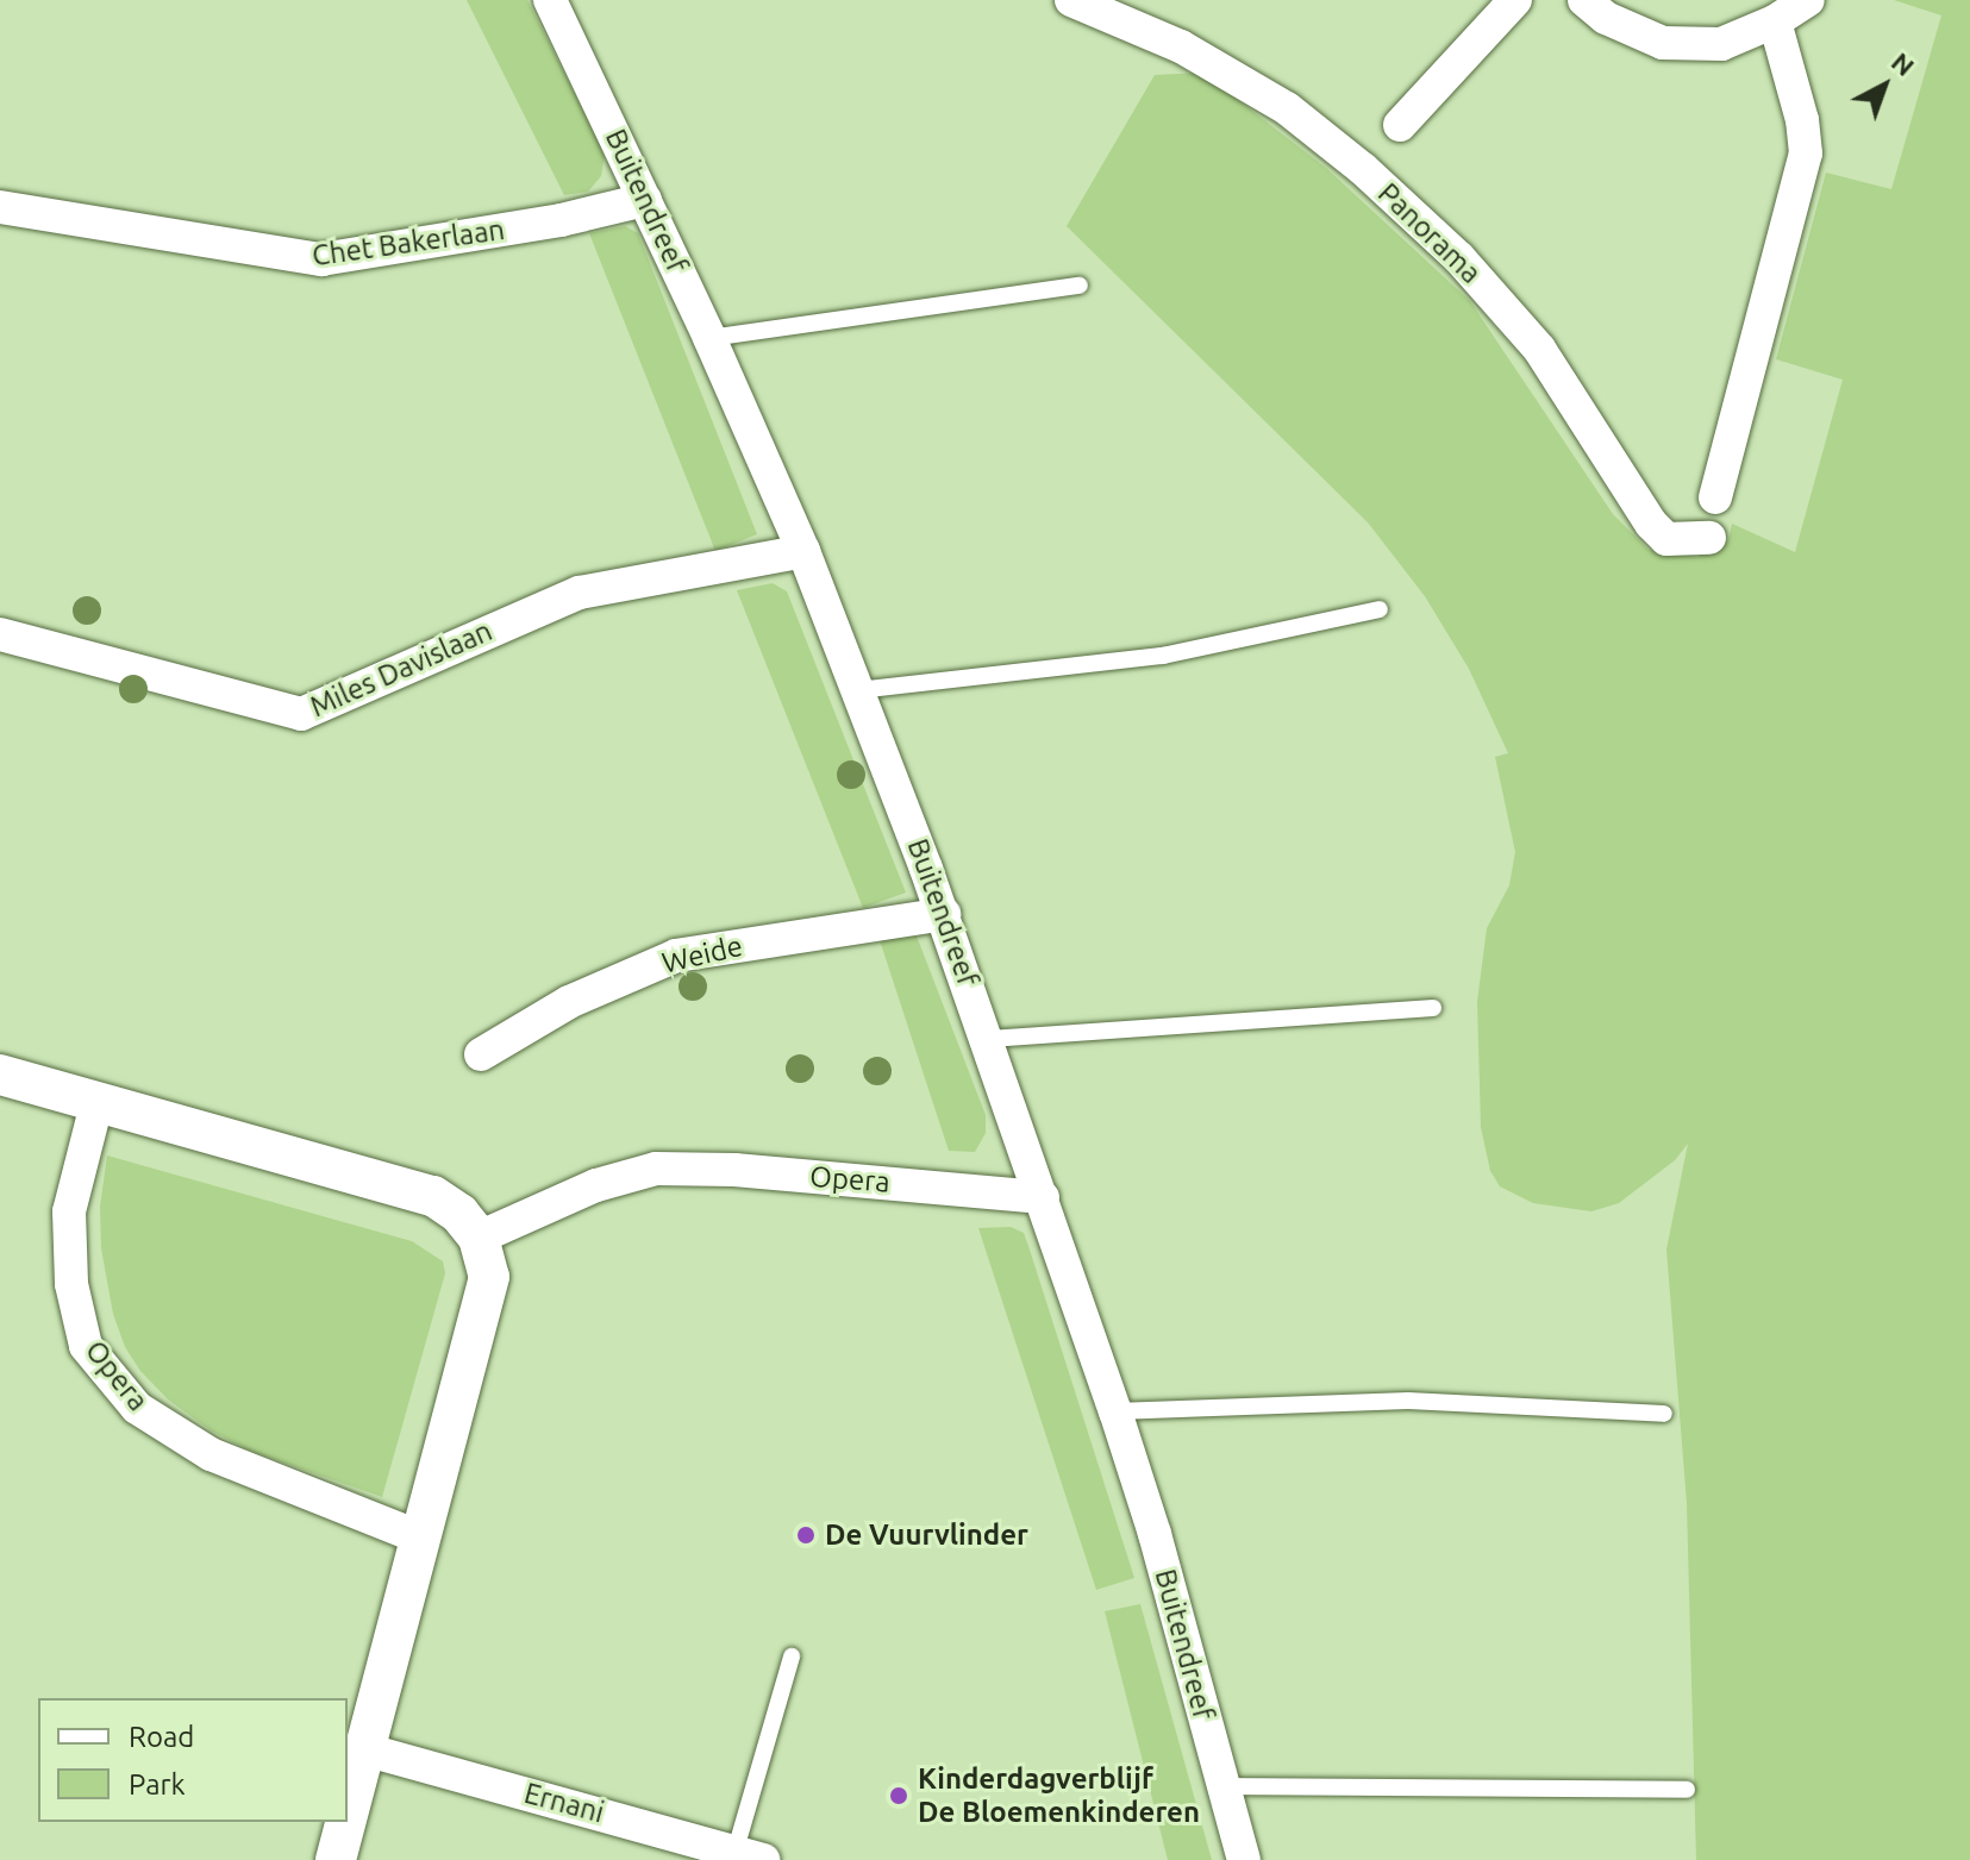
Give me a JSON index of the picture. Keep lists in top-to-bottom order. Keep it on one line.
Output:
{"streets":{"street":["Buitendreef","Panorama","Chet Bakerlaan","Miles Davislaan","Weide","Opera","Ernani"]},"crossings":[["Buitendreef","Chet Bakerlaan"],["Buitendreef","Miles Davislaan"],["Buitendreef","Weide"],["Buitendreef","Opera"]],"places":["De Vuurvlinder","Kinderdagverblijf De Bloemenkinderen"],"legend":["Road","Park"],"north":"top right"}
